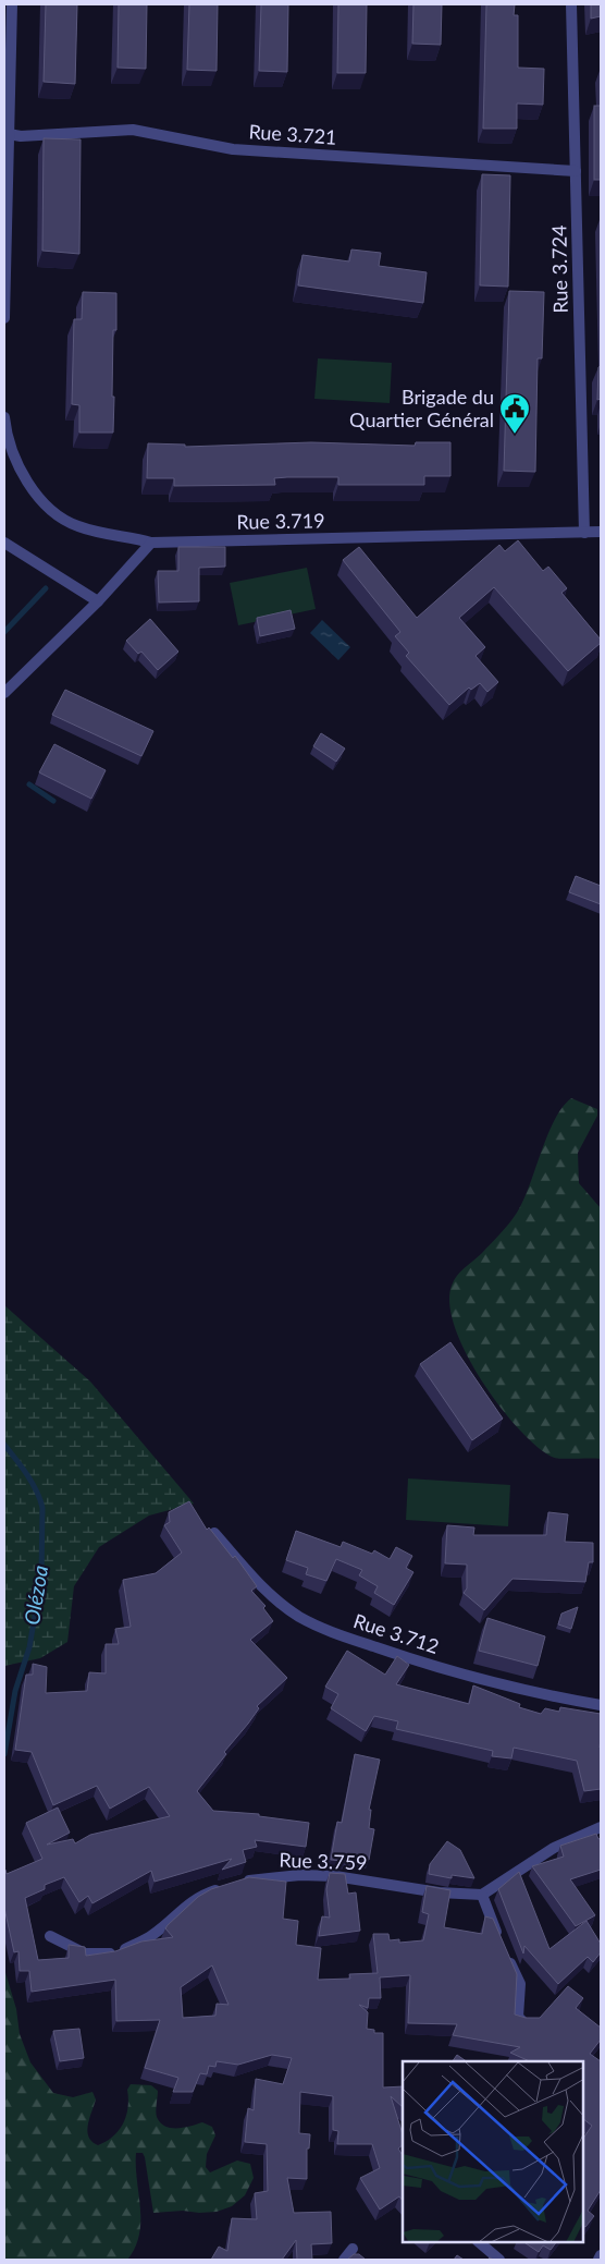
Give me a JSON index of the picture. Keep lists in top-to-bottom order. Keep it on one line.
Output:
{"streets":{"street":["Rue 3.721","Rue 3.724","Rue 3.719","Rue 3.712","Rue 3.759"]},"crossings":[["Rue 3.721","Rue 3.724"],["Rue 3.724","Rue 3.719"]],"water":["Olézoa"],"places":{"public building":["Brigade du Quartier Général"]}}
